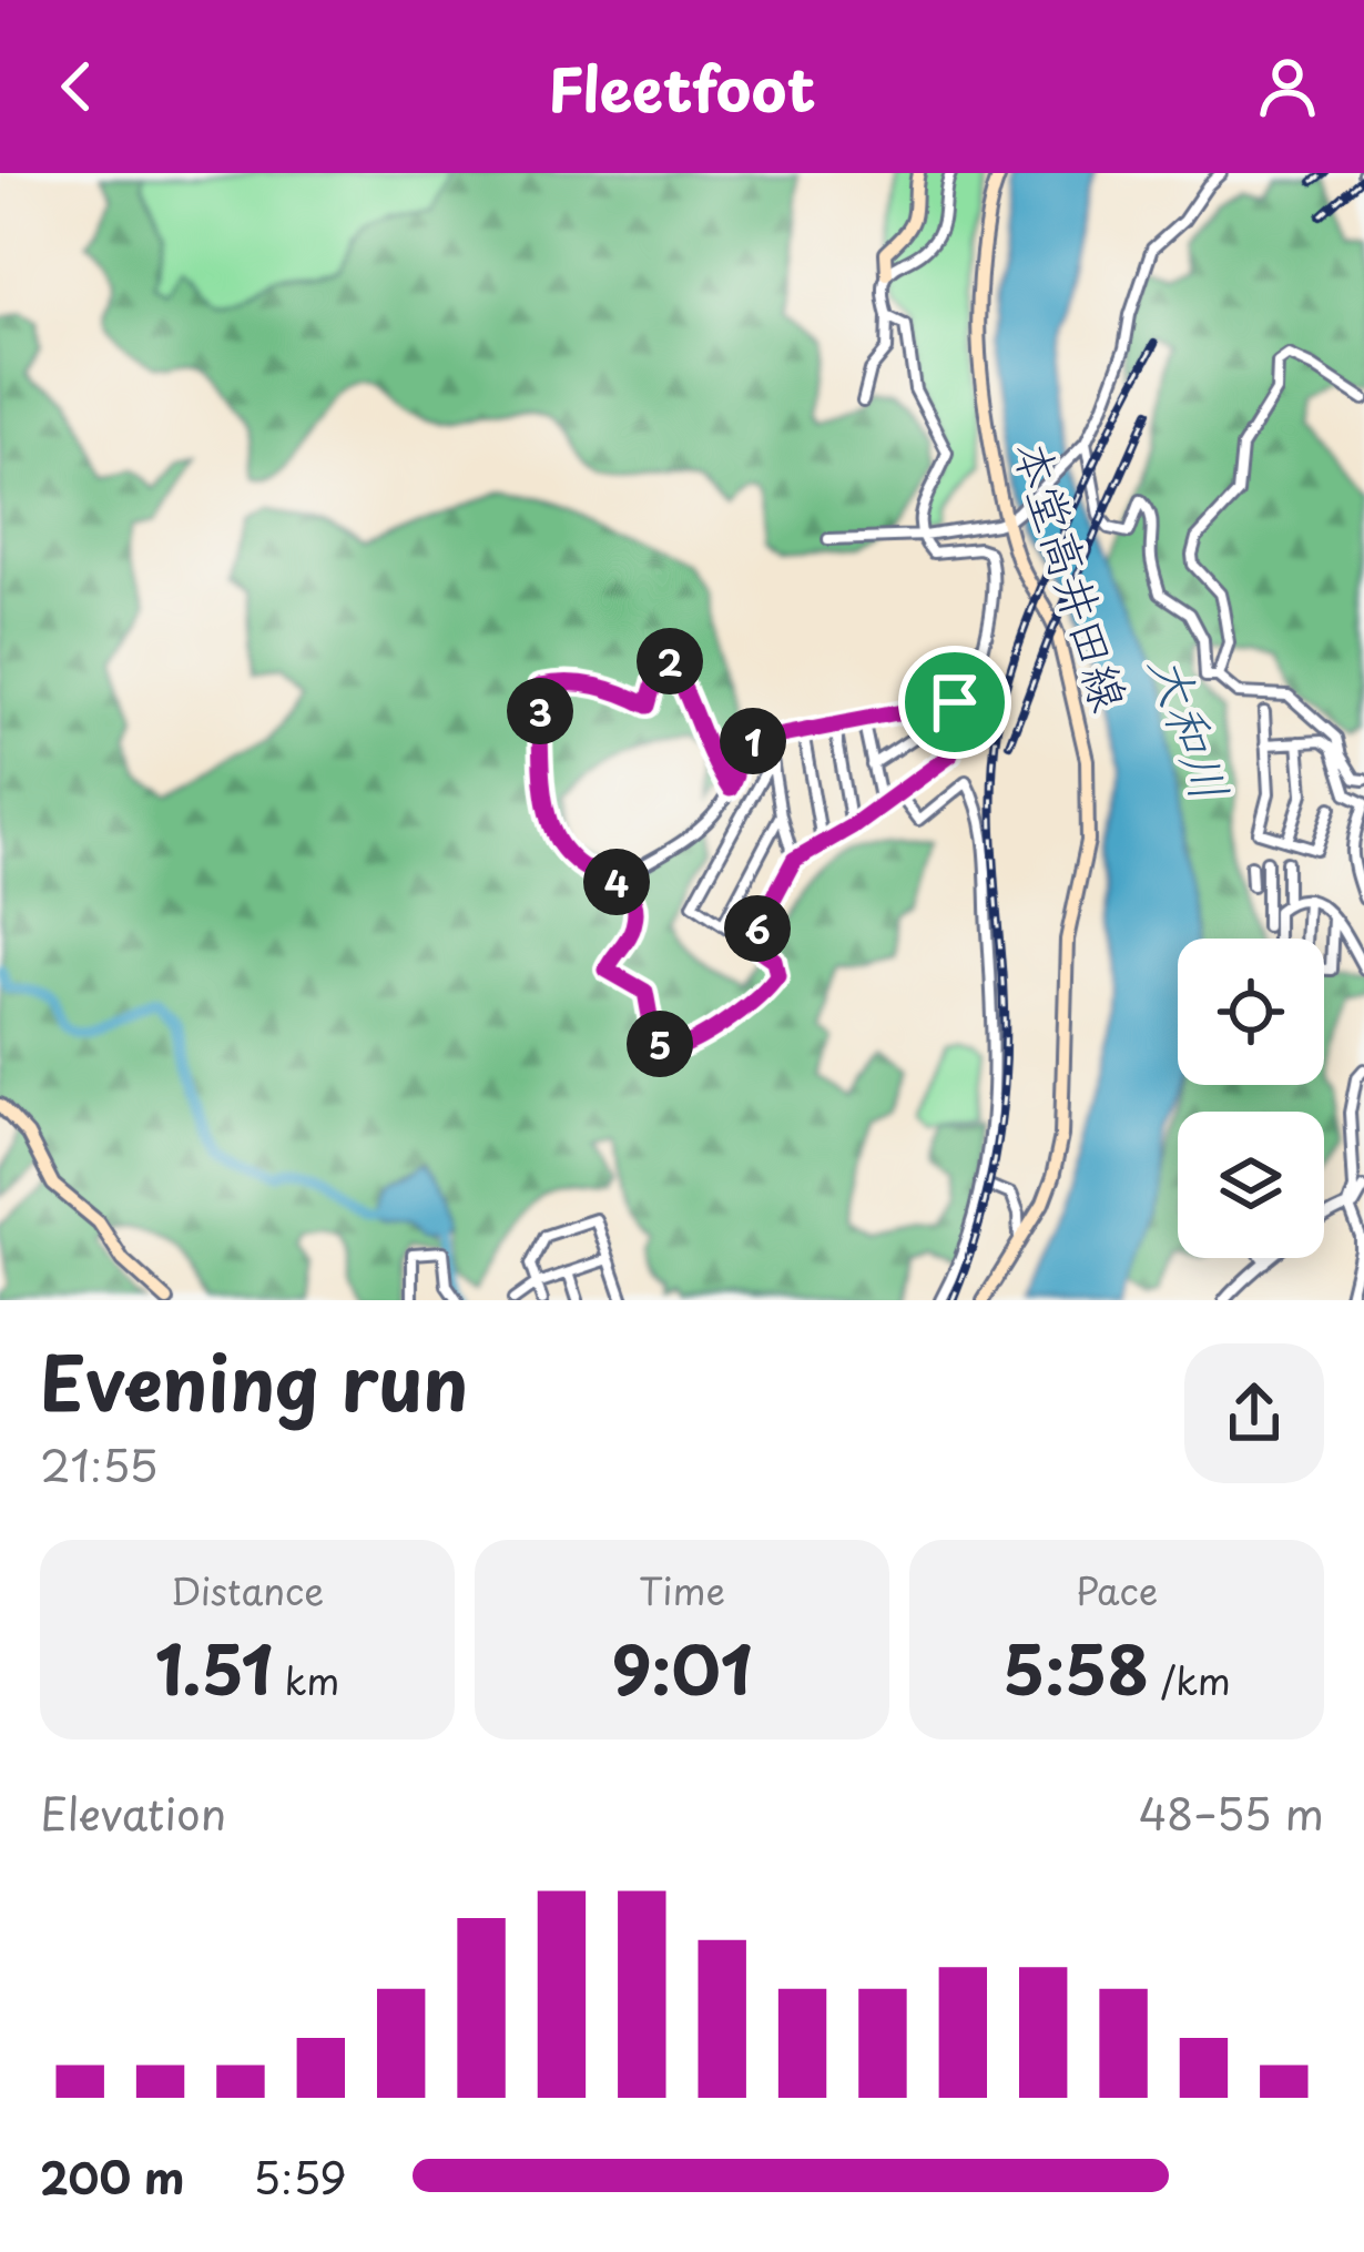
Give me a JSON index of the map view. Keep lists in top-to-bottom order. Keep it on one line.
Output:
{"streets":{"main road":["本堂高井田線"]},"water":["大和川"],"page":{"header":"Fleetfoot","pins":["2","3","1","4","6","5"],"heading":["Evening run","21:55"],"stats":[["Distance","1.51 km"],["Time","9:01"],["Pace","5:58 /km"]],"chart":["Elevation","48–55 m"],"list":[{"name":"200 m","note":"5:59"}]}}
